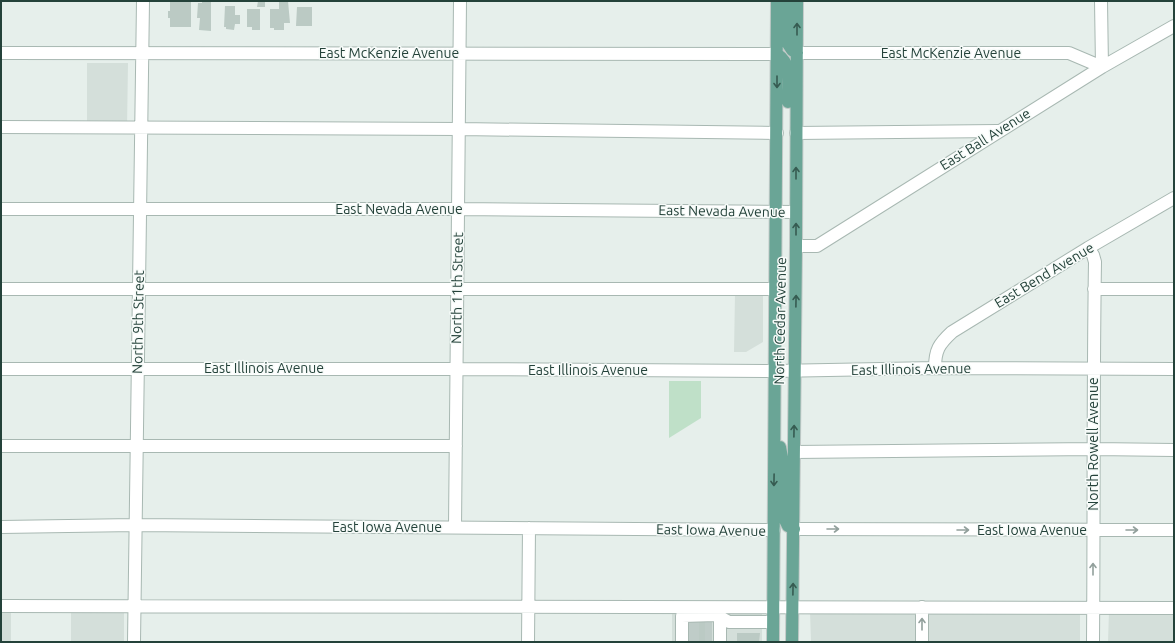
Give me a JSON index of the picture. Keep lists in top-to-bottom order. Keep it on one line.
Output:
{"streets":{"main road":["North Cedar Avenue"],"street":["East McKenzie Avenue","East Ball Avenue","East Nevada Avenue","East Bend Avenue","North 11th Street","North 9th Street","East Illinois Avenue","North Rowell Avenue","East Iowa Avenue"]},"crossings":[["East McKenzie Avenue","East Ball Avenue"],["East McKenzie Avenue","North 11th Street"],["East McKenzie Avenue","North Cedar Avenue"],["East McKenzie Avenue","North 9th Street"],["East Ball Avenue","North Cedar Avenue"],["East Nevada Avenue","North 11th Street"],["East Nevada Avenue","North Cedar Avenue"],["East Nevada Avenue","North 9th Street"],["East Bend Avenue","East Illinois Avenue"],["East Bend Avenue","North Rowell Avenue"],["North 11th Street","East Illinois Avenue"],["North 11th Street","East Iowa Avenue"],["North Cedar Avenue","East Illinois Avenue"],["North Cedar Avenue","East Iowa Avenue"],["North 9th Street","East Illinois Avenue"],["North 9th Street","East Iowa Avenue"],["East Illinois Avenue","North Rowell Avenue"],["North Rowell Avenue","East Iowa Avenue"]]}
